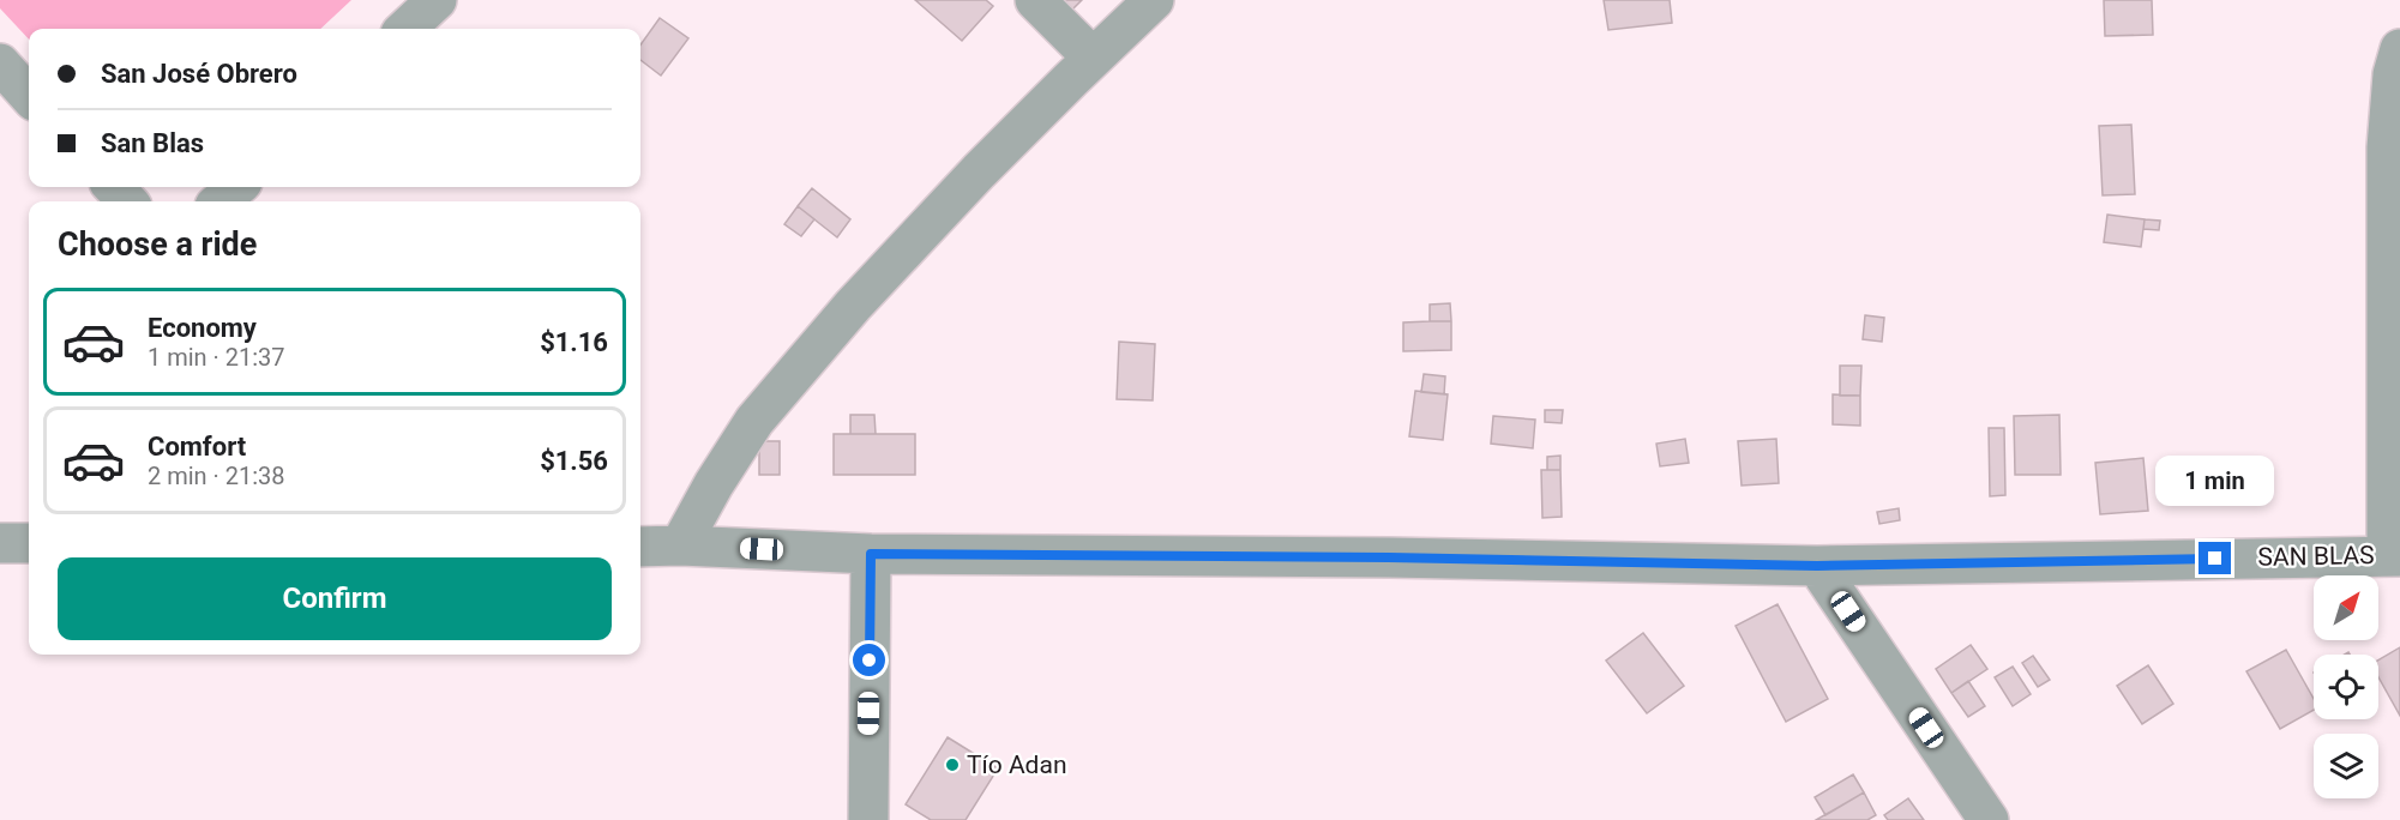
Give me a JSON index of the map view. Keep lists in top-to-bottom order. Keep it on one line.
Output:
{"streets":{"street":["SAN BLAS"]},"places":["Tío Adan"],"north":"top right","page":{"banner":["San José Obrero","San Blas"],"heading":"Choose a ride","list":[{"name":"Economy","note":"1 min · 21:37","value":"$1.16"},{"name":"Comfort","note":"2 min · 21:38","value":"$1.56"}],"bubble":"1 min","buttons":"Confirm"}}
